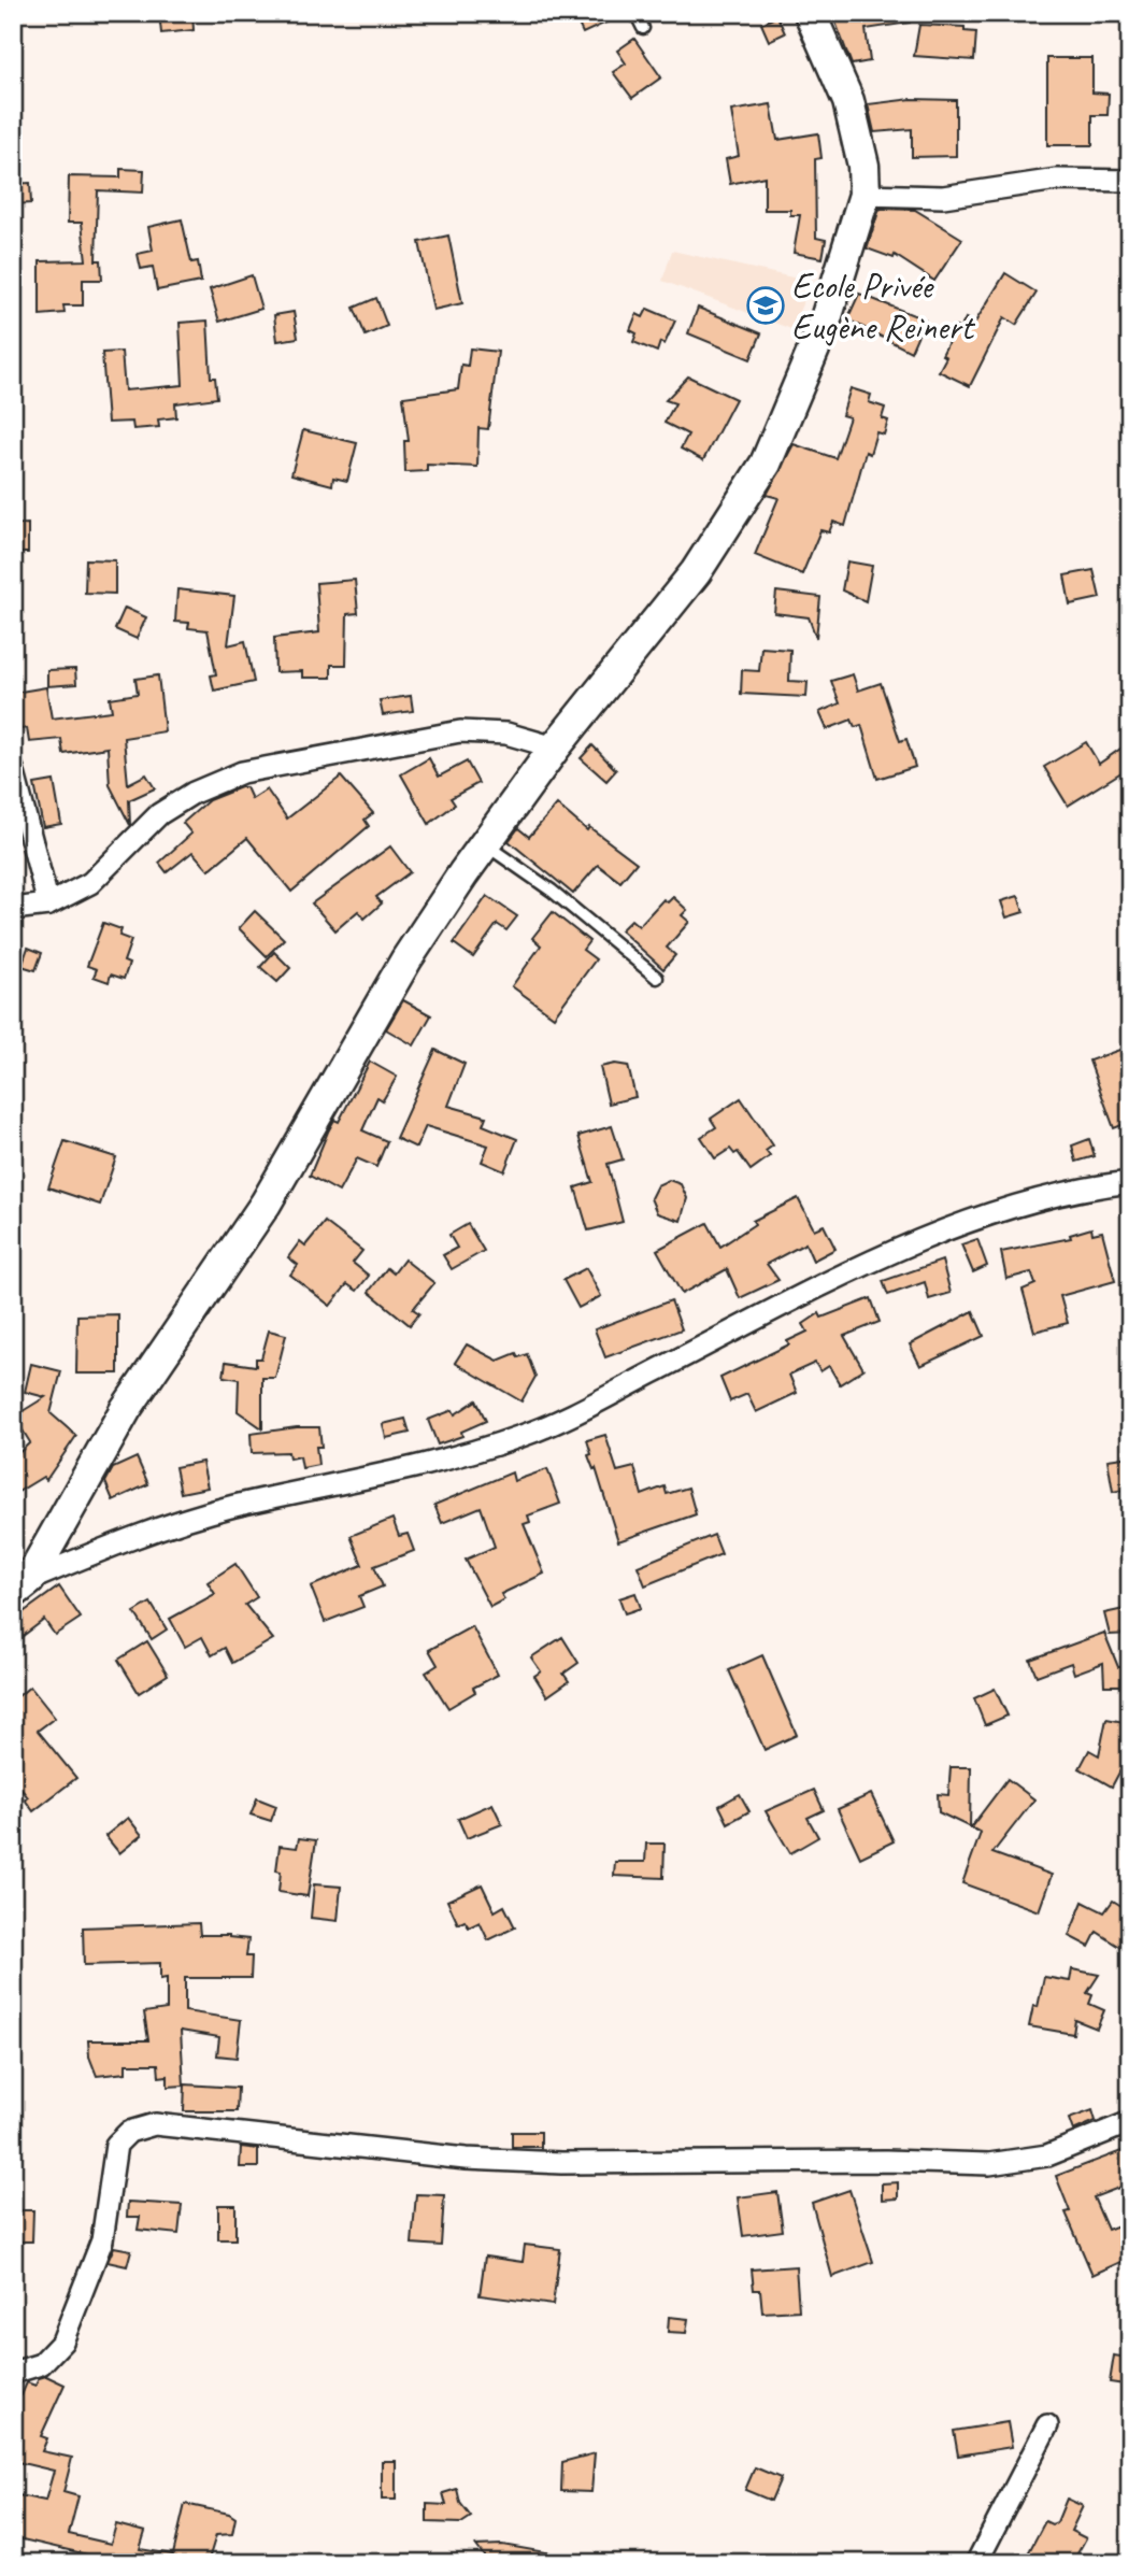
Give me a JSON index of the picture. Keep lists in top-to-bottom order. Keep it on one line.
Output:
{"places":{"school or university":["Ecole Privée Eugène Reinert"]}}
